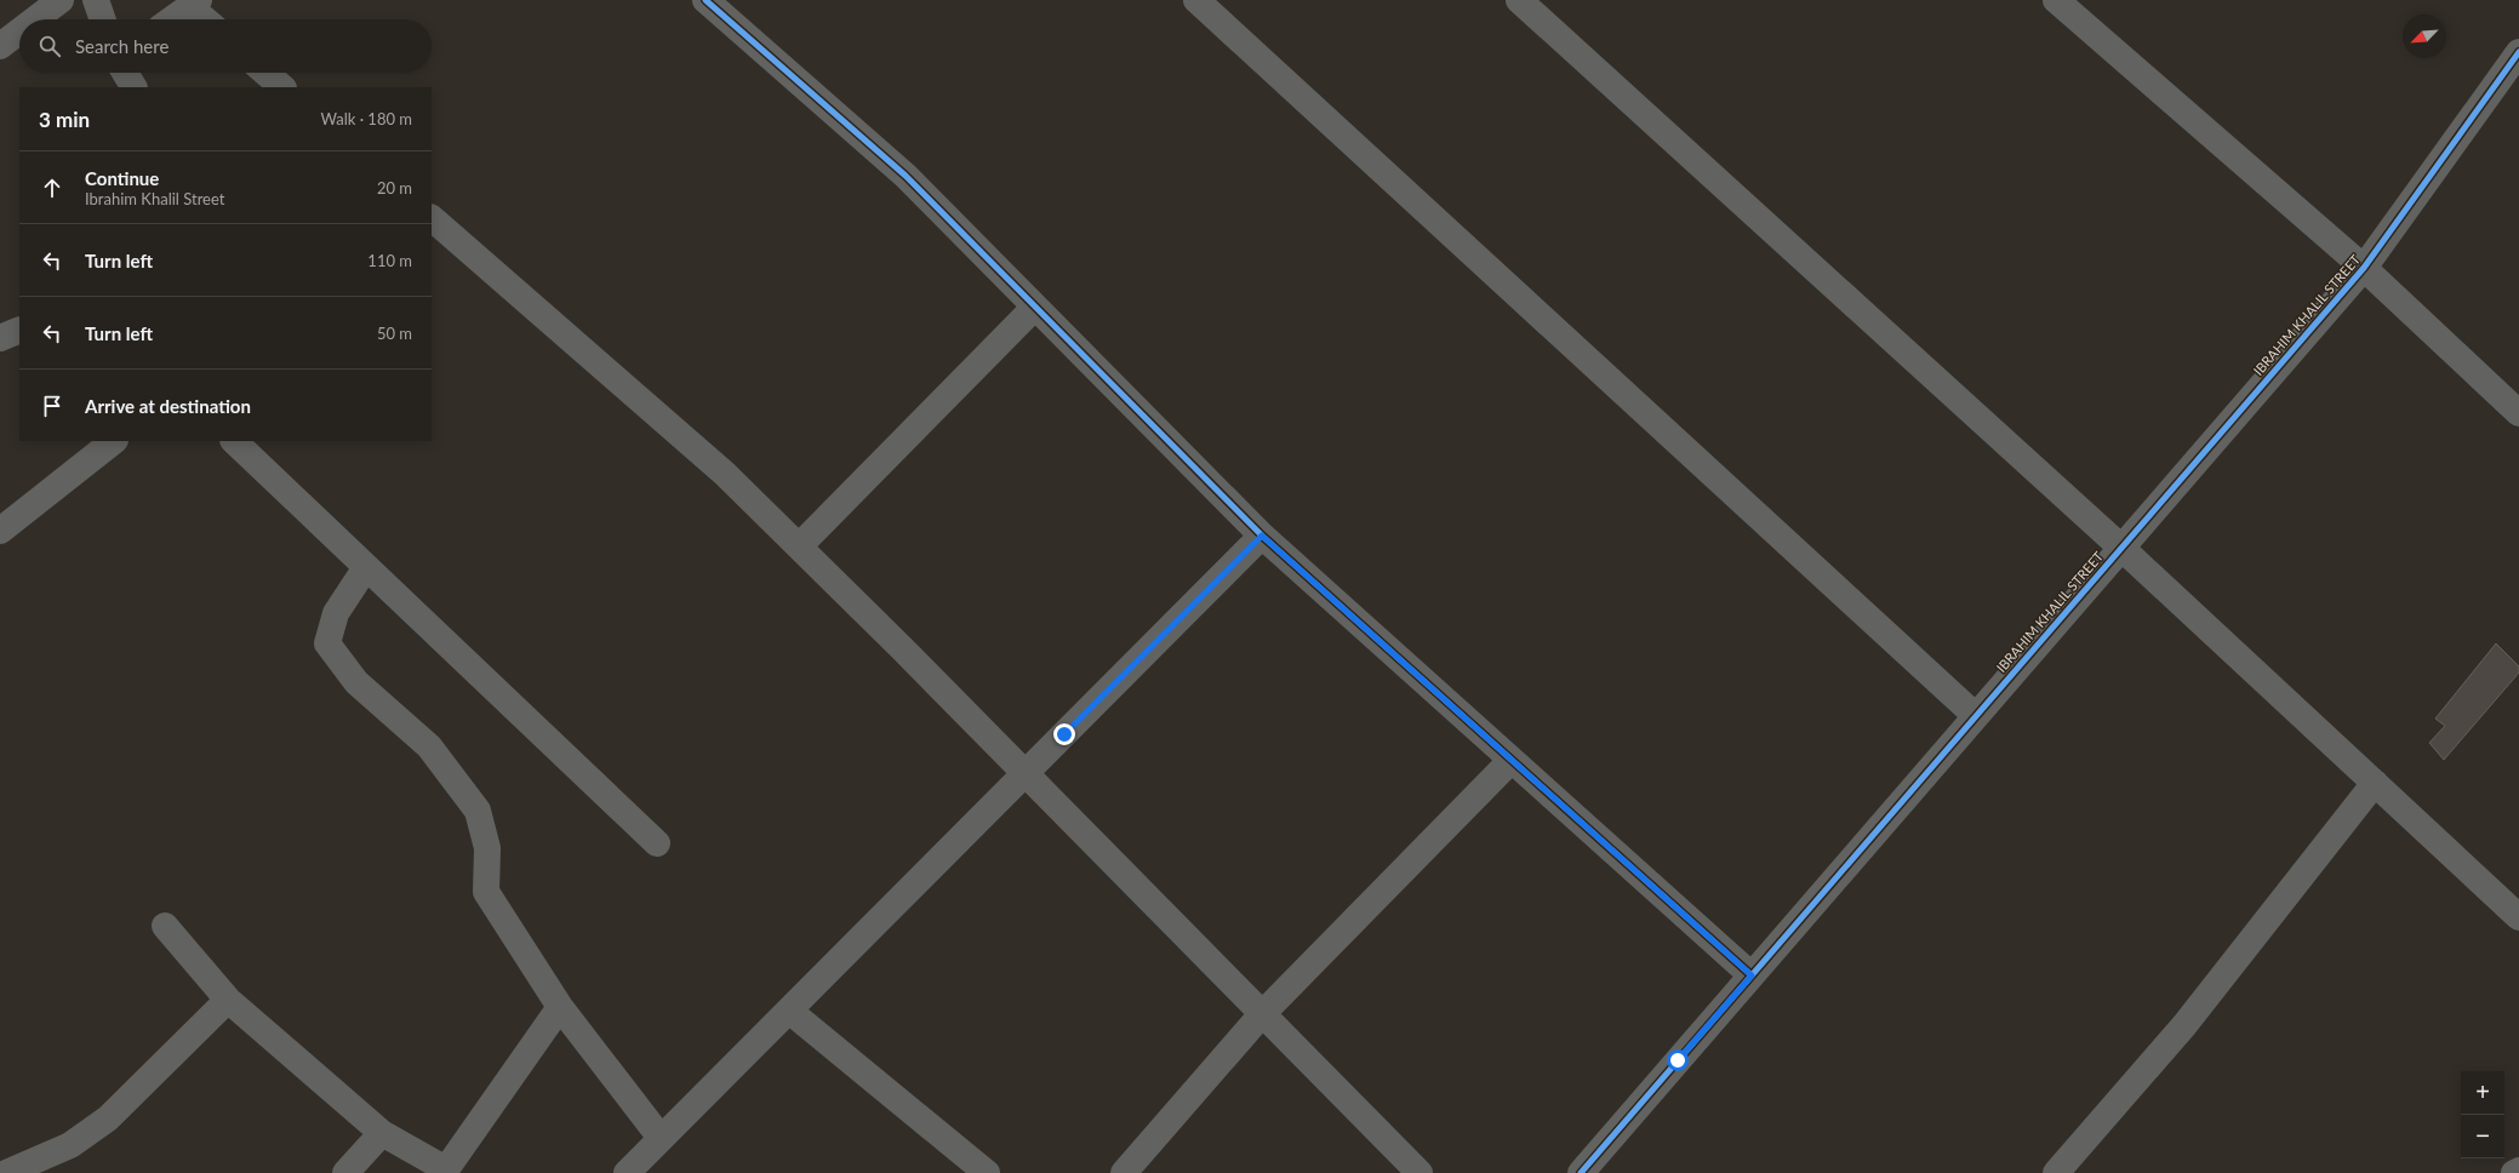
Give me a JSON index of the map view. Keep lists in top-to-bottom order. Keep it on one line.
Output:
{"streets":{"street":["IBRAHIM KHALIL STREET"]},"north":"bottom left","page":{"search":"Search here","heading":["3 min","Walk · 180 m"],"list":[["Continue","Ibrahim Khalil Street","20 m"],["Turn left","110 m"],["Turn left","50 m"],"Arrive at destination"],"map_buttons":["+","−"]}}
